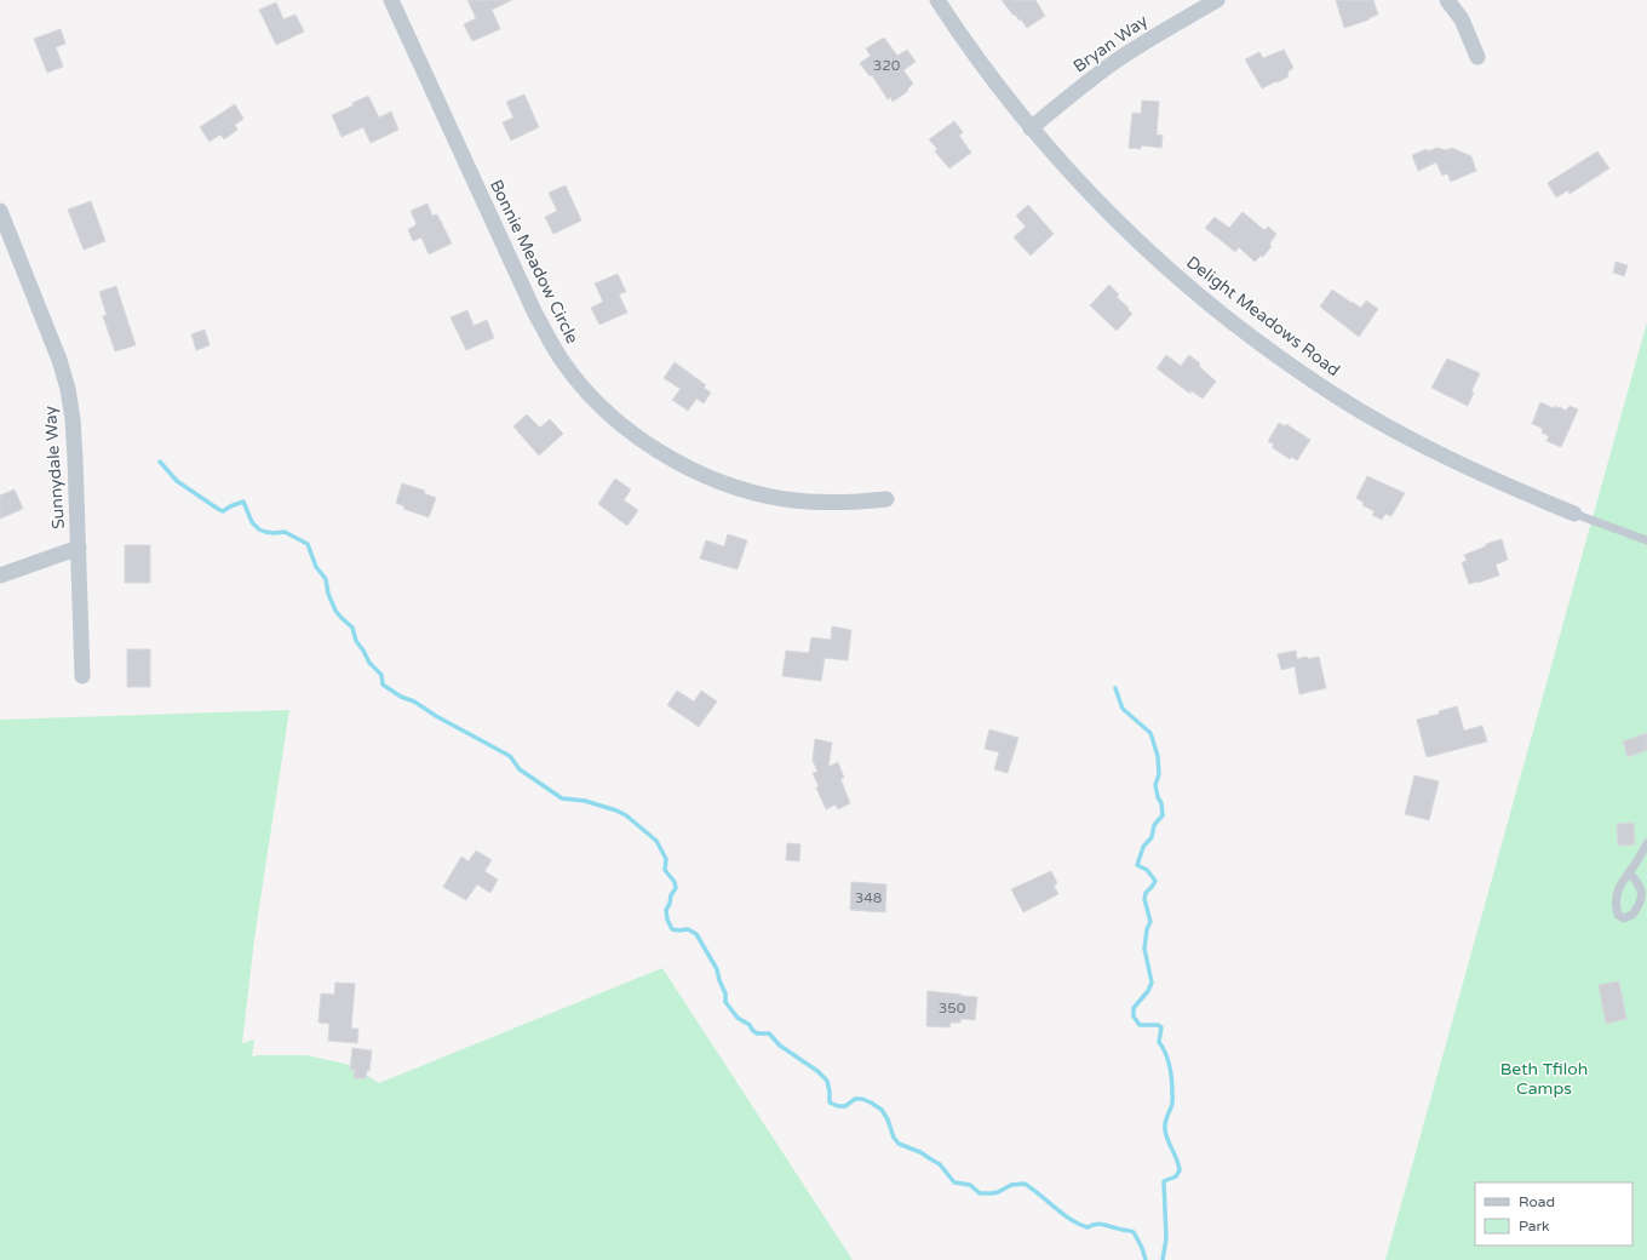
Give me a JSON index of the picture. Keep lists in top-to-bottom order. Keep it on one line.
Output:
{"streets":{"street":["Bryan Way","Bonnie Meadow Circle","Delight Meadows Road","Sunnydale Way"]},"crossings":[["Bryan Way","Delight Meadows Road"]],"parks":["Beth Tfiloh Camps"],"house_numbers":["320","348","350"],"legend":["Road","Park"]}
